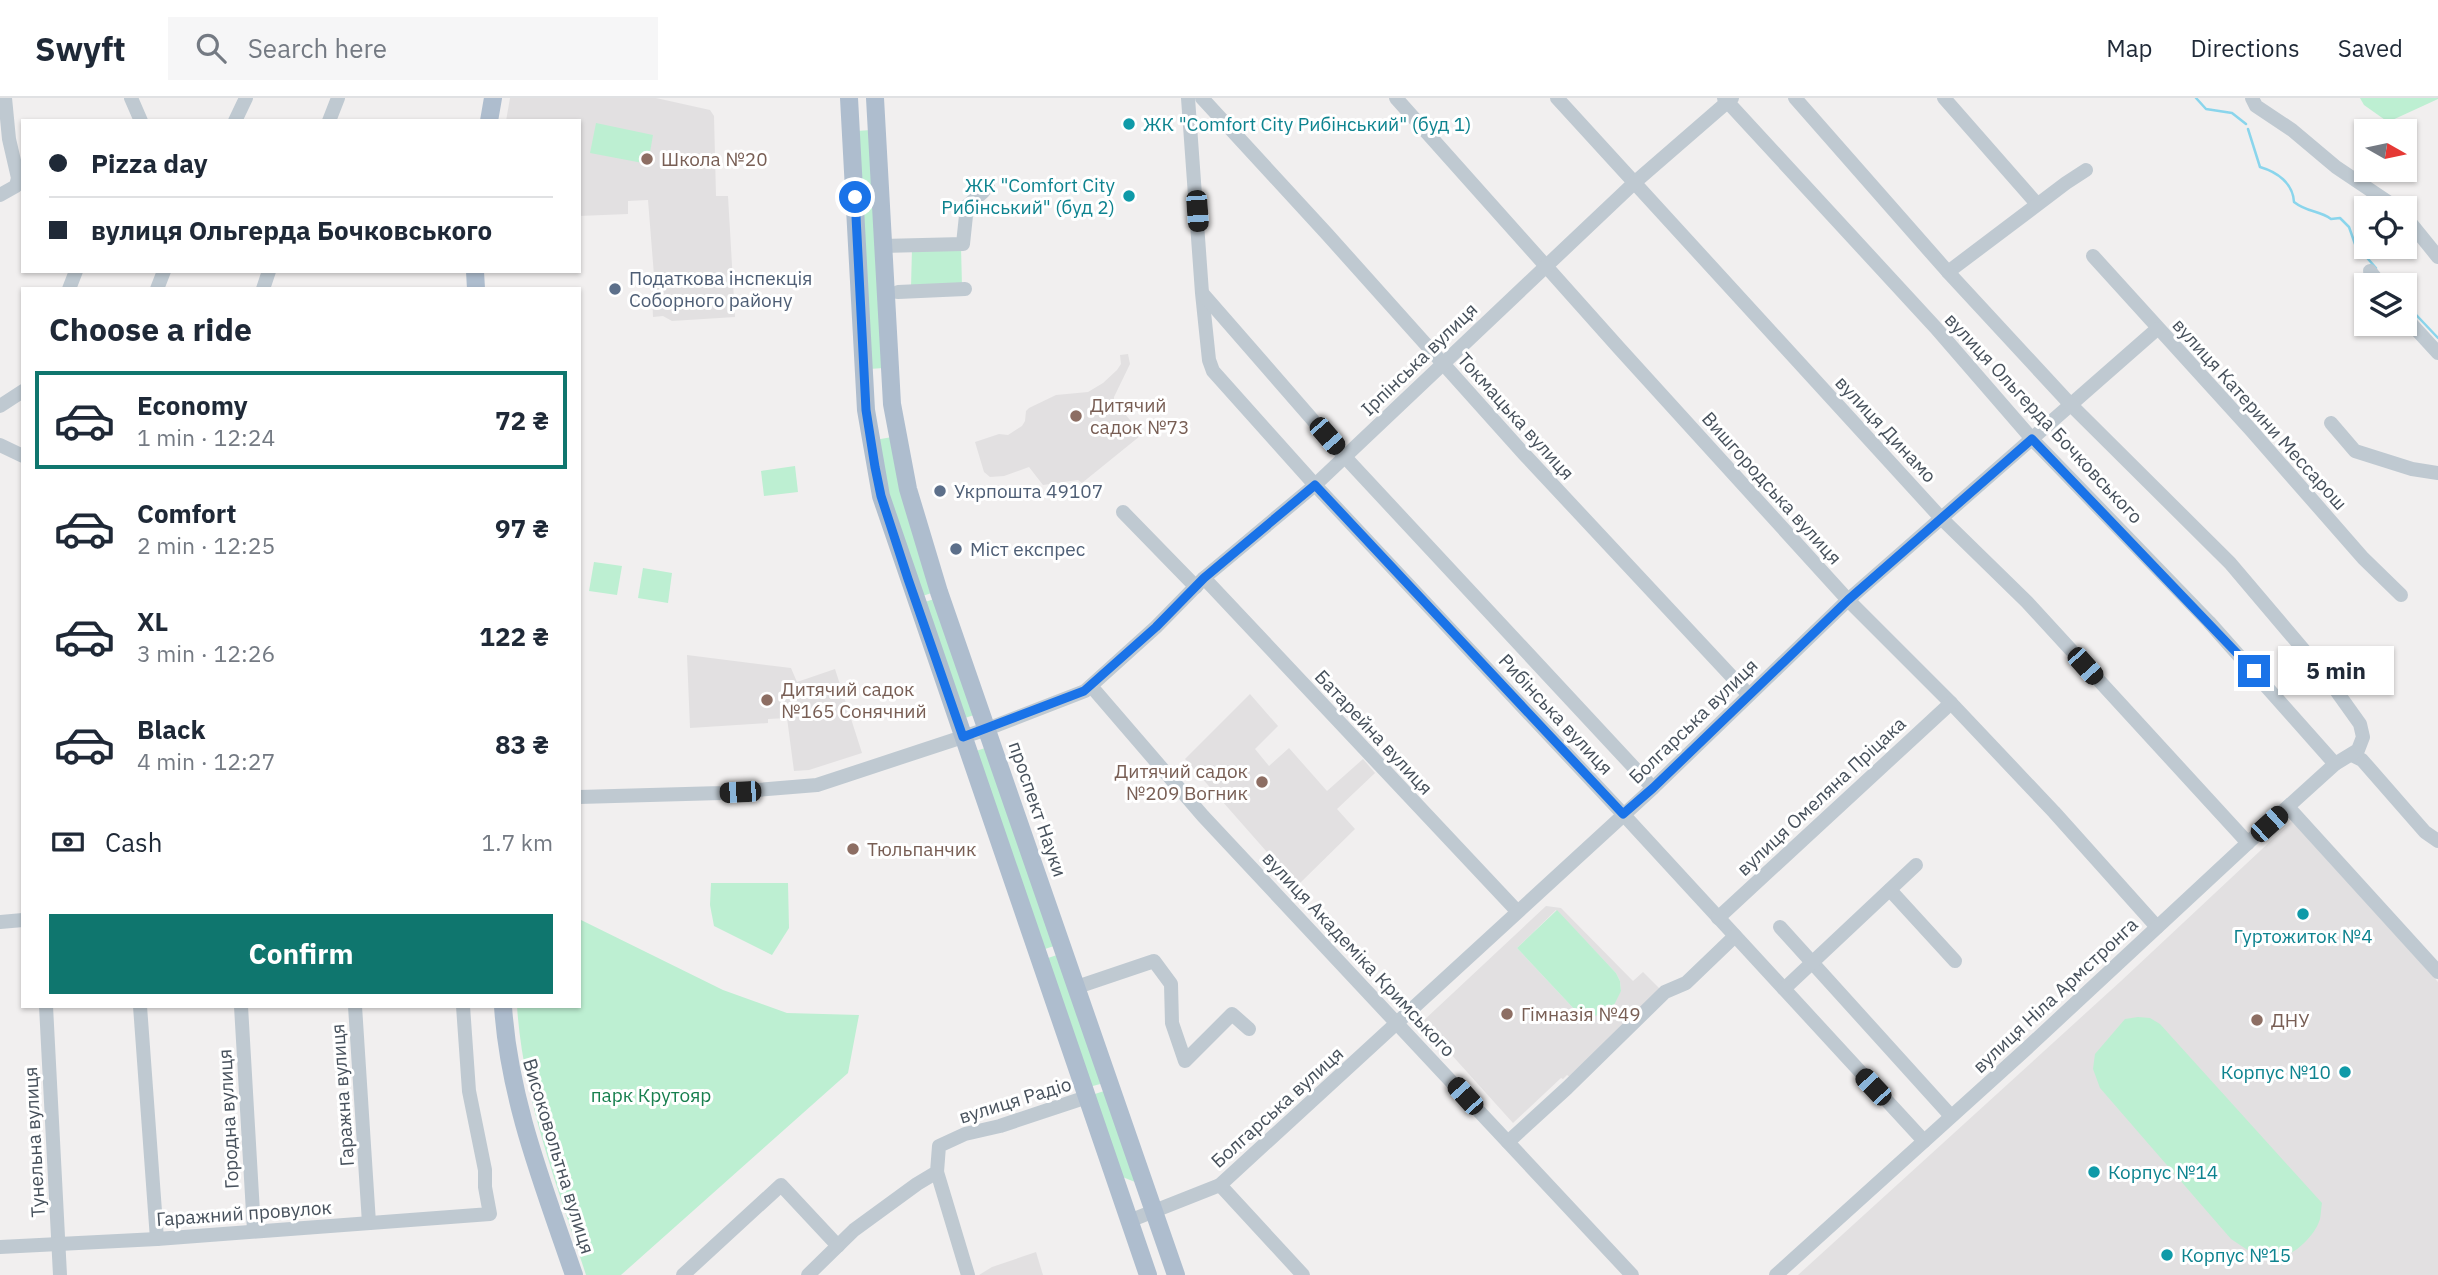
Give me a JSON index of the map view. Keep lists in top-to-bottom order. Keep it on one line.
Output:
{"streets":{"main road":["проспект Науки","Високовольтна вулиця"],"street":["Ірпінська вулиця","вулиця Катерини Мессарош","Токмацька вулиця","вулиця Ольгерда Бочковського","вулиця Динамо","Вишгородська вулиця","Рибінська вулиця","Болгарська вулиця","Батарейна вулиця","вулиця Омеляна Пріцака","вулиця Академіка Кримського","вулиця Ніла Армстронга","Гаражна вулиця","вулиця Радіо","Городна вулиця","Тунельна вулиця","Гаражний провулок"]},"crossings":[["Ірпінська вулиця","Токмацька вулиця"],["Ірпінська вулиця","вулиця Ольгерда Бочковського"],["Ірпінська вулиця","вулиця Динамо"],["Ірпінська вулиця","Вишгородська вулиця"],["Ірпінська вулиця","Рибінська вулиця"],["Ірпінська вулиця","Батарейна вулиця"],["Ірпінська вулиця","проспект Науки"],["Ірпінська вулиця","вулиця Академіка Кримського"],["вулиця Катерини Мессарош","Болгарська вулиця"],["Токмацька вулиця","Болгарська вулиця"],["вулиця Ольгерда Бочковського","Болгарська вулиця"],["вулиця Ольгерда Бочковського","вулиця Ніла Армстронга"],["вулиця Динамо","Болгарська вулиця"],["вулиця Динамо","вулиця Ніла Армстронга"],["Вишгородська вулиця","Болгарська вулиця"],["Вишгородська вулиця","вулиця Омеляна Пріцака"],["Вишгородська вулиця","вулиця Ніла Армстронга"],["Рибінська вулиця","Болгарська вулиця"],["Рибінська вулиця","вулиця Омеляна Пріцака"],["Рибінська вулиця","вулиця Ніла Армстронга"],["Болгарська вулиця","Батарейна вулиця"],["Болгарська вулиця","проспект Науки"],["Болгарська вулиця","вулиця Академіка Кримського"],["Гаражна вулиця","Гаражний провулок"],["Городна вулиця","Гаражний провулок"],["Тунельна вулиця","Гаражний провулок"]],"parks":["парк Крутояр"],"places":["ЖК \"Comfort City Рибінський\" (буд 1)","Школа №20","ЖК \"Comfort City Рибінський\" (буд 2)","Податкова інспекція Соборного району","Дитячий садок №73","Укрпошта 49107","Міст експрес","Дитячий садок №165 Сонячний","Дитячий садок №209 Вогник","Тюльпанчик","Гуртожиток №4","Гімназія №49","ДНУ","Корпус №10","Корпус №14","Корпус №15"],"north":"right","page":{"header":"Swyft","search":"Search here","nav":["Map","Directions","Saved"],"banner":["Pizza day","вулиця Ольгерда Бочковського"],"heading":"Choose a ride","list":[{"name":"Economy","note":"1 min · 12:24","value":"72 ₴"},{"name":"Comfort","note":"2 min · 12:25","value":"97 ₴"},{"name":"XL","note":"3 min · 12:26","value":"122 ₴"},{"name":"Black","note":"4 min · 12:27","value":"83 ₴"}],"bubble":"5 min","pay":["Cash","1.7 km"],"buttons":"Confirm"}}
